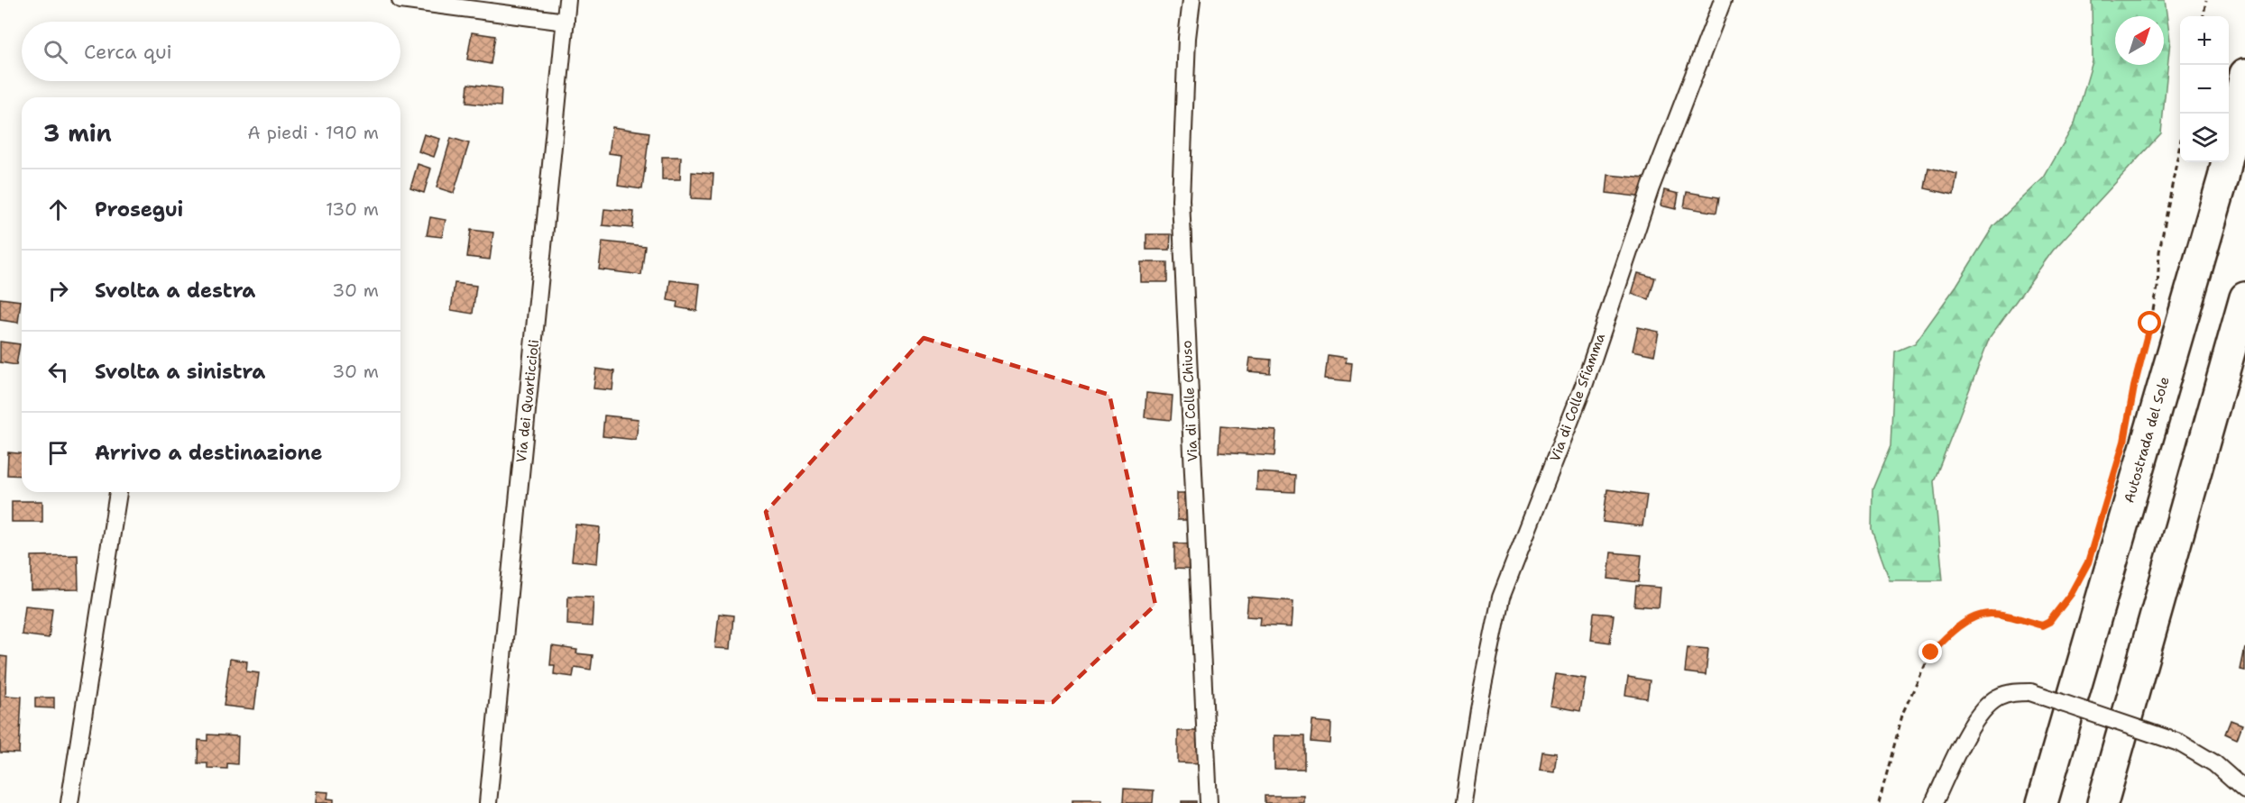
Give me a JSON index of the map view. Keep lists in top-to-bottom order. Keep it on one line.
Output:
{"streets":{"highway":["Autostrada del Sole"],"street":["Via di Colle Sfiamma","Via dei Quarticcioli","Via di Colle Chiuso"]},"north":"top right","page":{"map_buttons":["+","−"],"search":"Cerca qui","heading":["3 min","A piedi · 190 m"],"list":[["Prosegui","130 m"],["Svolta a destra","30 m"],["Svolta a sinistra","30 m"],"Arrivo a destinazione"]}}
